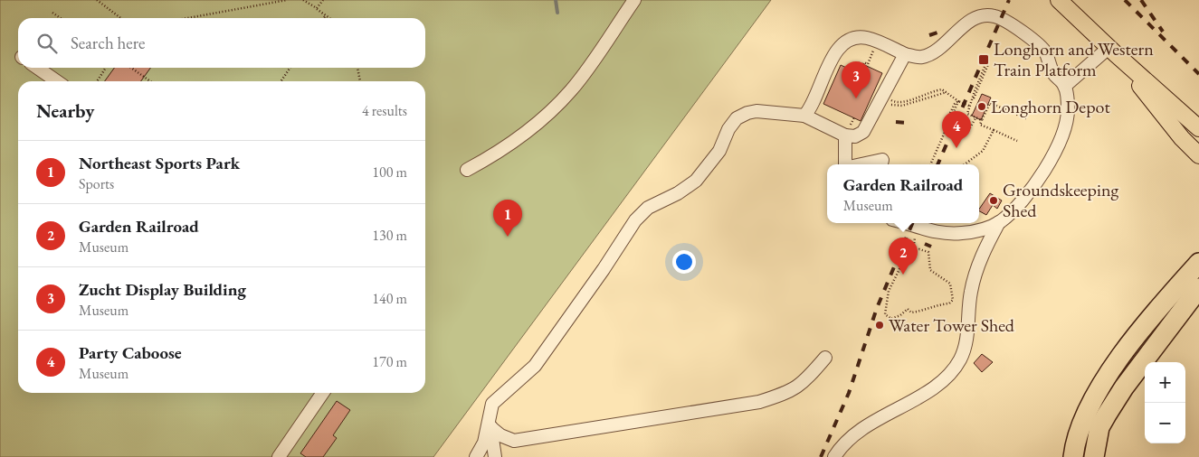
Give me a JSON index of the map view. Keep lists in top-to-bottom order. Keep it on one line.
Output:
{"places":{"transit":["Longhorn and Western Train Platform"],"other":["Longhorn Depot","Groundskeeping Shed","Water Tower Shed"]},"page":{"search":"Search here","pins":["3","4","1","2"],"heading":["Nearby","4 results"],"list":[{"mark":"1","name":"Northeast Sports Park","note":"Sports","value":"100 m"},{"mark":"2","name":"Garden Railroad","note":"Museum","value":"130 m"},{"mark":"3","name":"Zucht Display Building","note":"Museum","value":"140 m"},{"mark":"4","name":"Party Caboose","note":"Museum","value":"170 m"}],"popup":["Garden Railroad","Museum"],"map_buttons":["+","−"]}}
